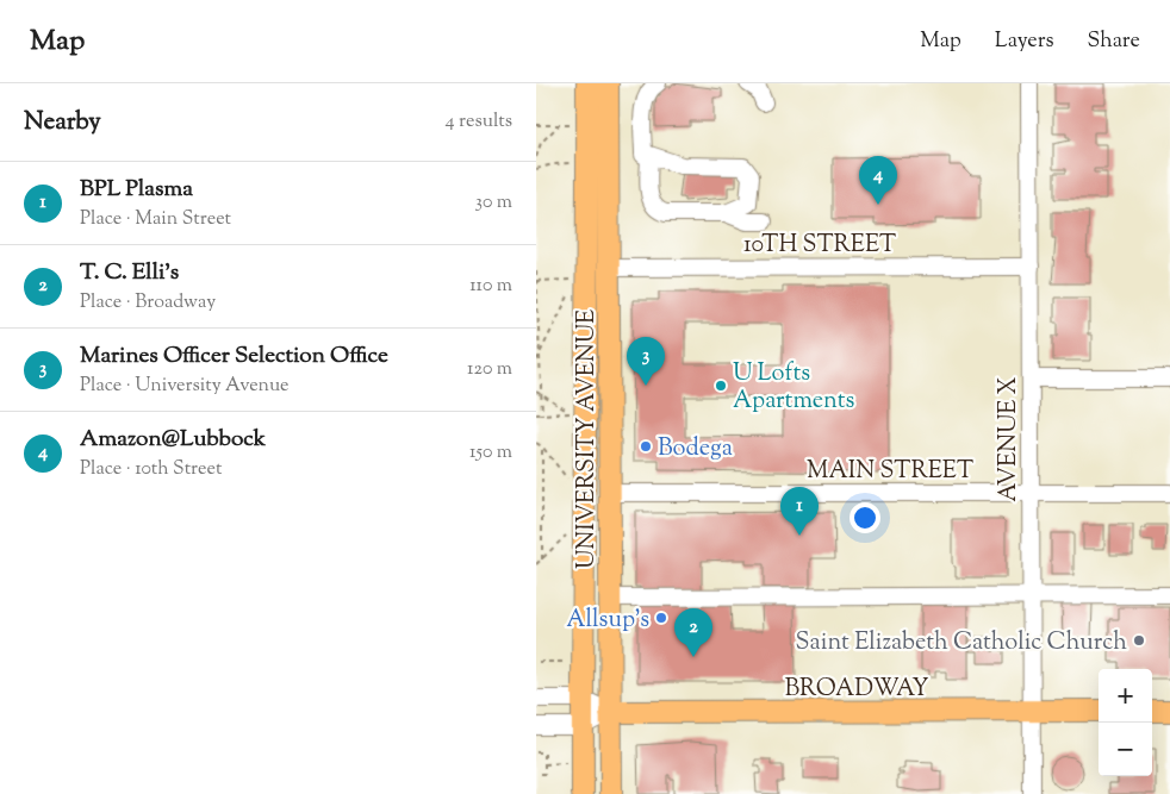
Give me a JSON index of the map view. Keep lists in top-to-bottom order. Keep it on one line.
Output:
{"streets":{"main road":["UNIVERSITY AVENUE","BROADWAY"],"street":["10TH STREET","AVENUE X","MAIN STREET"]},"crossings":[["10TH STREET","UNIVERSITY AVENUE"],["10TH STREET","AVENUE X"],["UNIVERSITY AVENUE","MAIN STREET"],["UNIVERSITY AVENUE","BROADWAY"],["AVENUE X","MAIN STREET"],["AVENUE X","BROADWAY"]],"places":["U Lofts Apartments","Bodega","Allsup's","Saint Elizabeth Catholic Church"],"page":{"header":"Map","nav":["Map","Layers","Share"],"heading":["Nearby","4 results"],"pins":["4","3","1","2"],"list":[{"mark":"1","name":"BPL Plasma","note":"Place · Main Street","value":"30 m"},{"mark":"2","name":"T. C. Elli's","note":"Place · Broadway","value":"110 m"},{"mark":"3","name":"Marines Officer Selection Office","note":"Place · University Avenue","value":"120 m"},{"mark":"4","name":"Amazon@Lubbock","note":"Place · 10th Street","value":"150 m"}],"map_buttons":["+","−"]}}
